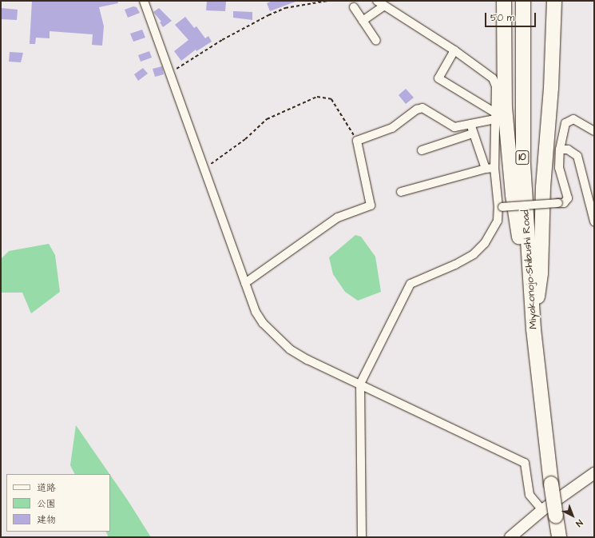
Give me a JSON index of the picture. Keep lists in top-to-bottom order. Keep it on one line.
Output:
{"streets":{"highway":["10","Miyakonojo-Shibushi Road"]},"legend":["道路","公園","建物"],"scale_bar":"50 m","north":"bottom right"}
